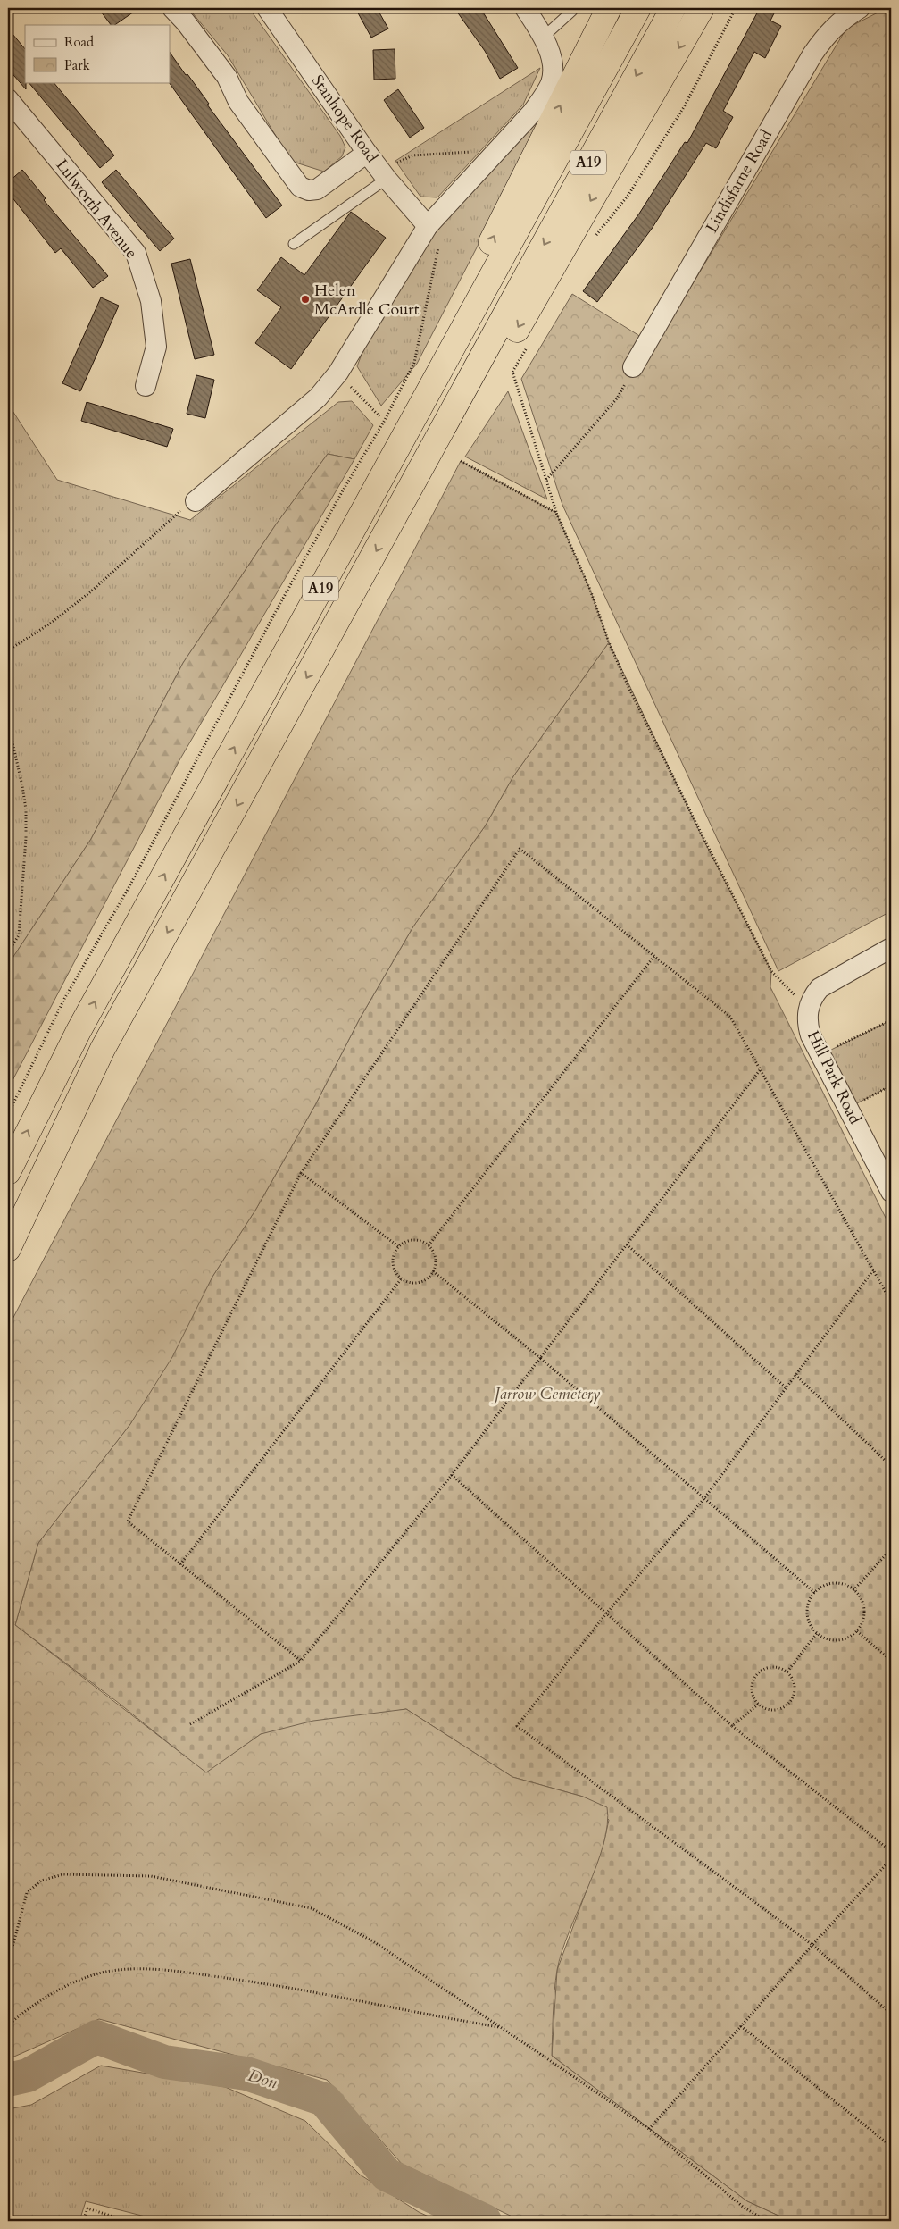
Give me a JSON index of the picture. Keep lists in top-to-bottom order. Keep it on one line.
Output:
{"streets":{"highway":["A19"],"street":["Stanhope Road","Lindisfarne Road","Lulworth Avenue","Hill Park Road"]},"water":["Don"],"parks":["Jarrow Cemetery"],"places":["Helen McArdle Court"],"legend":["Road","Park"]}
